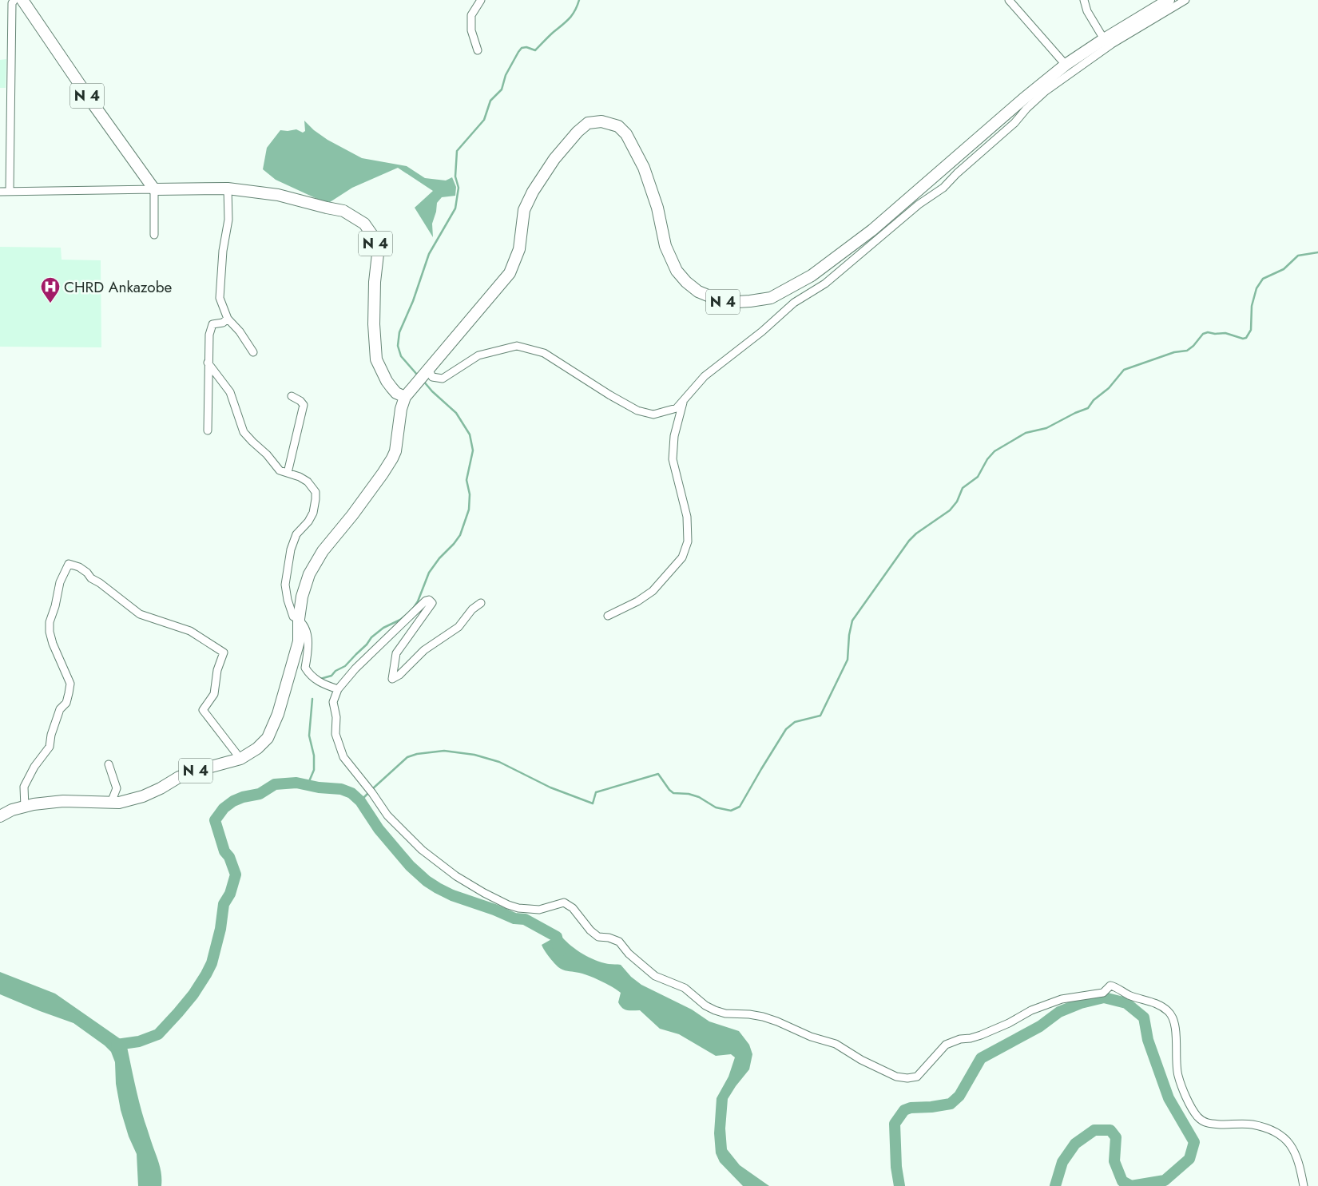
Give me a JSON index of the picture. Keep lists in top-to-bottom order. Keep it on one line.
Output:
{"streets":{"main road":["N 4"]},"places":{"hospital":["CHRD Ankazobe"]}}
